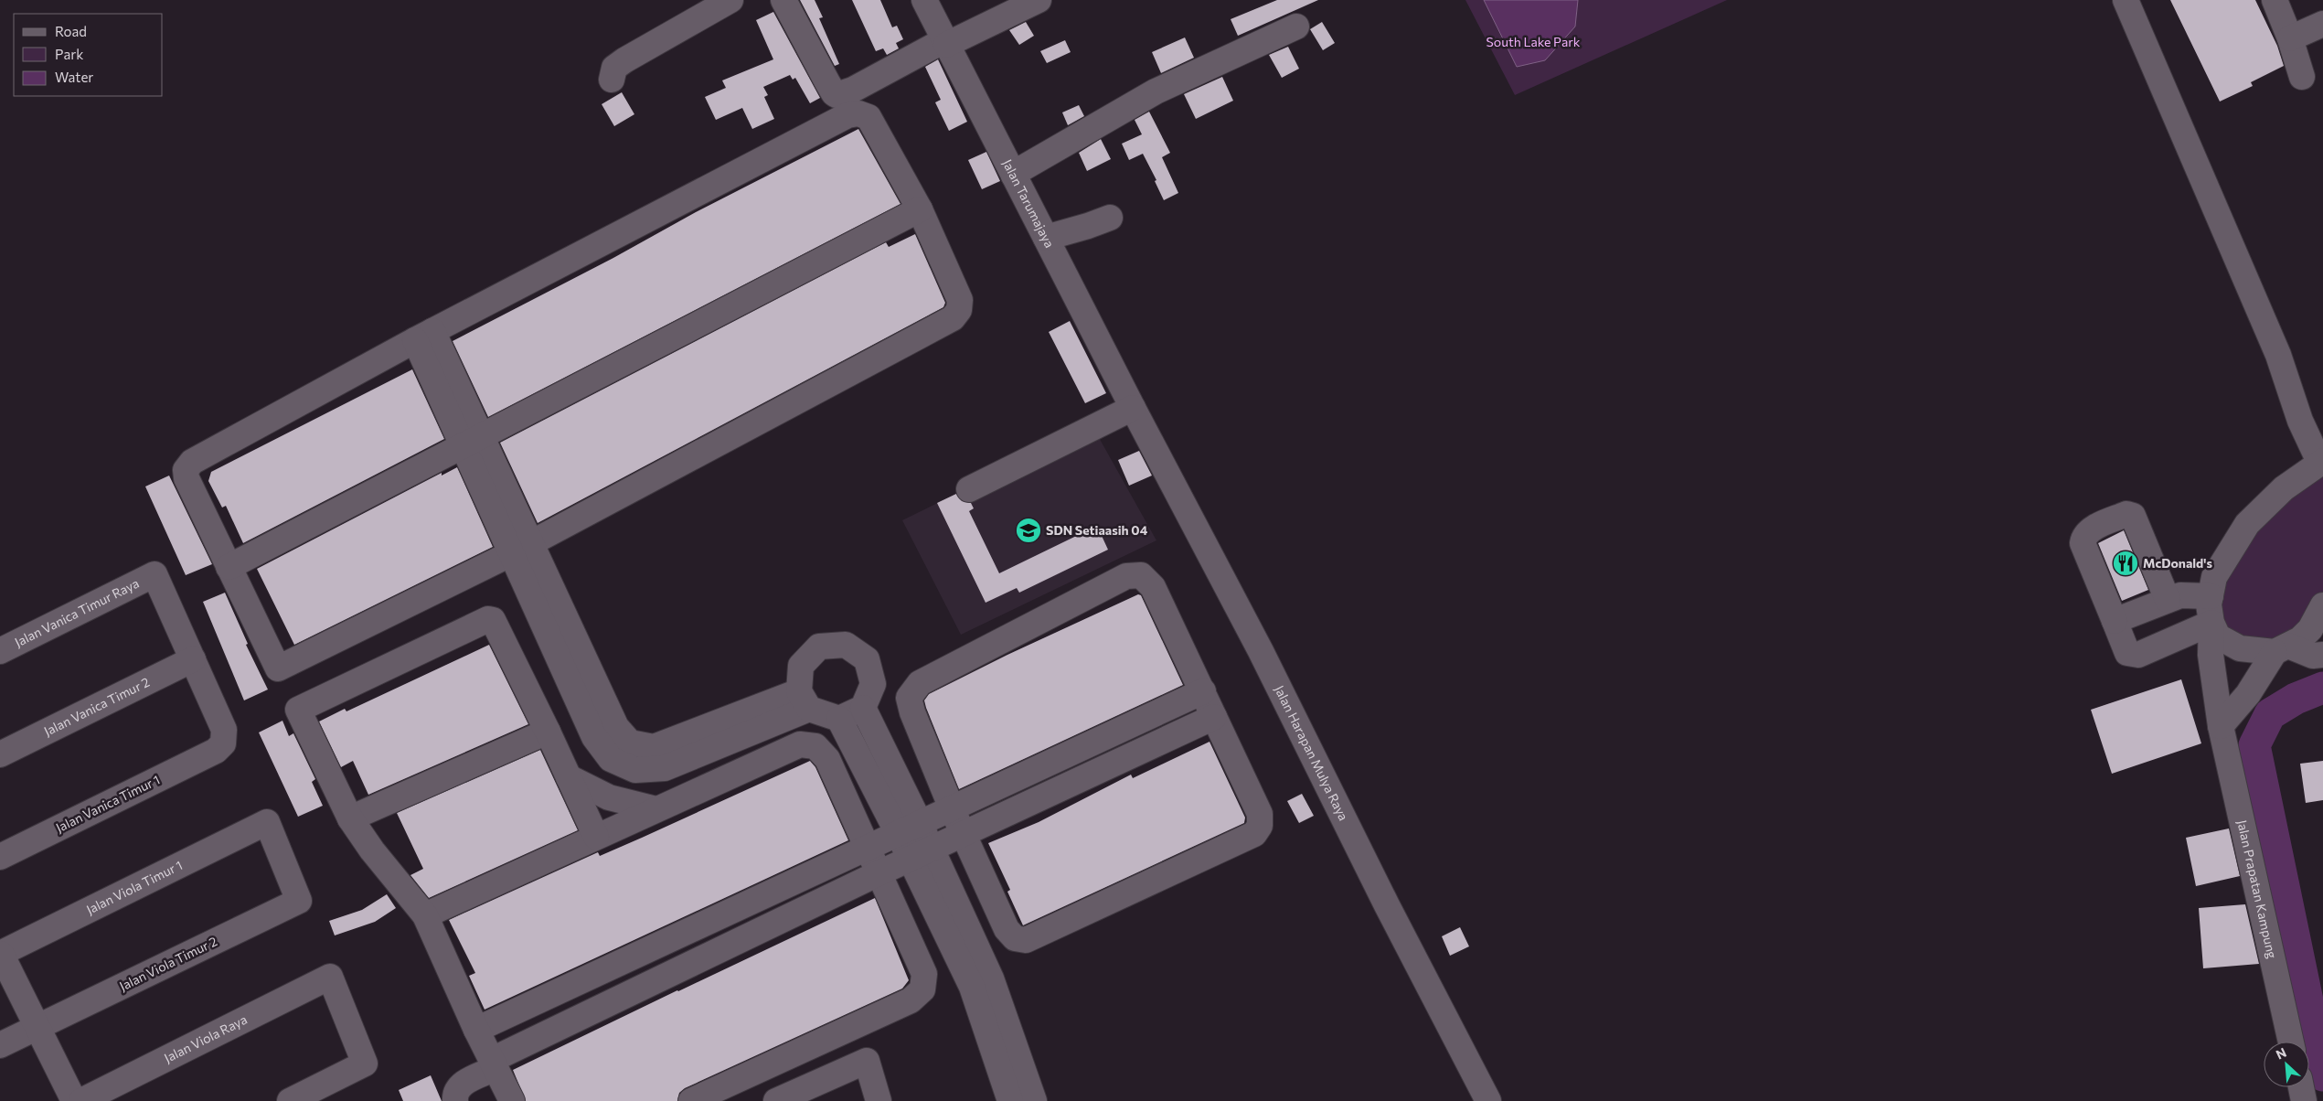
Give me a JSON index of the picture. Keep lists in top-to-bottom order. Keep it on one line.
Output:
{"streets":{"street":["Jalan Tarumajaya","Jalan Vanica Timur Raya","Jalan Vanica Timur 2","Jalan Harapan Mulya Raya","Jalan Vanica Timur 1","Jalan Viola Timur 1","Jalan Prapatan Kampung","Jalan Viola Timur 2","Jalan Viola Raya"]},"crossings":[["Jalan Tarumajaya","Jalan Harapan Mulya Raya"],["Jalan Vanica Timur Raya","Jalan Vanica Timur 2"],["Jalan Vanica Timur Raya","Jalan Vanica Timur 1"],["Jalan Vanica Timur 2","Jalan Vanica Timur 1"],["Jalan Viola Timur 1","Jalan Viola Timur 2"]],"parks":["South Lake Park"],"places":{"school or university":["SDN Setiaasih 04"],"restaurant":["McDonald's"]},"legend":["Road","Park","Water"],"north":"top left"}
